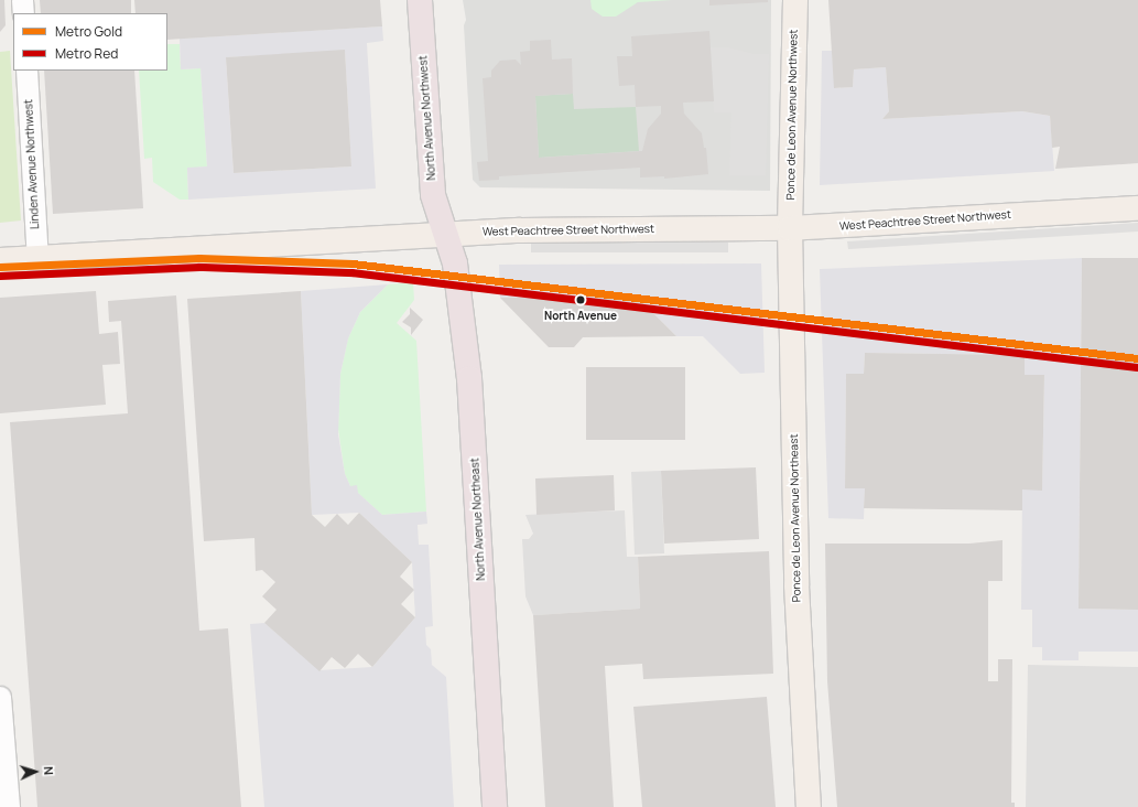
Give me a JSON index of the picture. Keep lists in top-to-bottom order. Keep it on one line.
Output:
{"streets":{"highway":["North Avenue Northwest","North Avenue Northeast"],"main road":["Ponce de Leon Avenue Northwest","West Peachtree Street Northwest","Ponce de Leon Avenue Northeast"],"street":["Linden Avenue Northwest"]},"crossings":[["Ponce de Leon Avenue Northwest","West Peachtree Street Northwest"],["Ponce de Leon Avenue Northwest","Ponce de Leon Avenue Northeast"],["North Avenue Northwest","West Peachtree Street Northwest"],["North Avenue Northwest","North Avenue Northeast"],["Linden Avenue Northwest","West Peachtree Street Northwest"],["West Peachtree Street Northwest","Ponce de Leon Avenue Northeast"],["West Peachtree Street Northwest","North Avenue Northeast"]],"places":["North Avenue"],"lines":["metro line Gold","metro line Red"],"legend":["Metro Gold","Metro Red"],"north":"right"}
